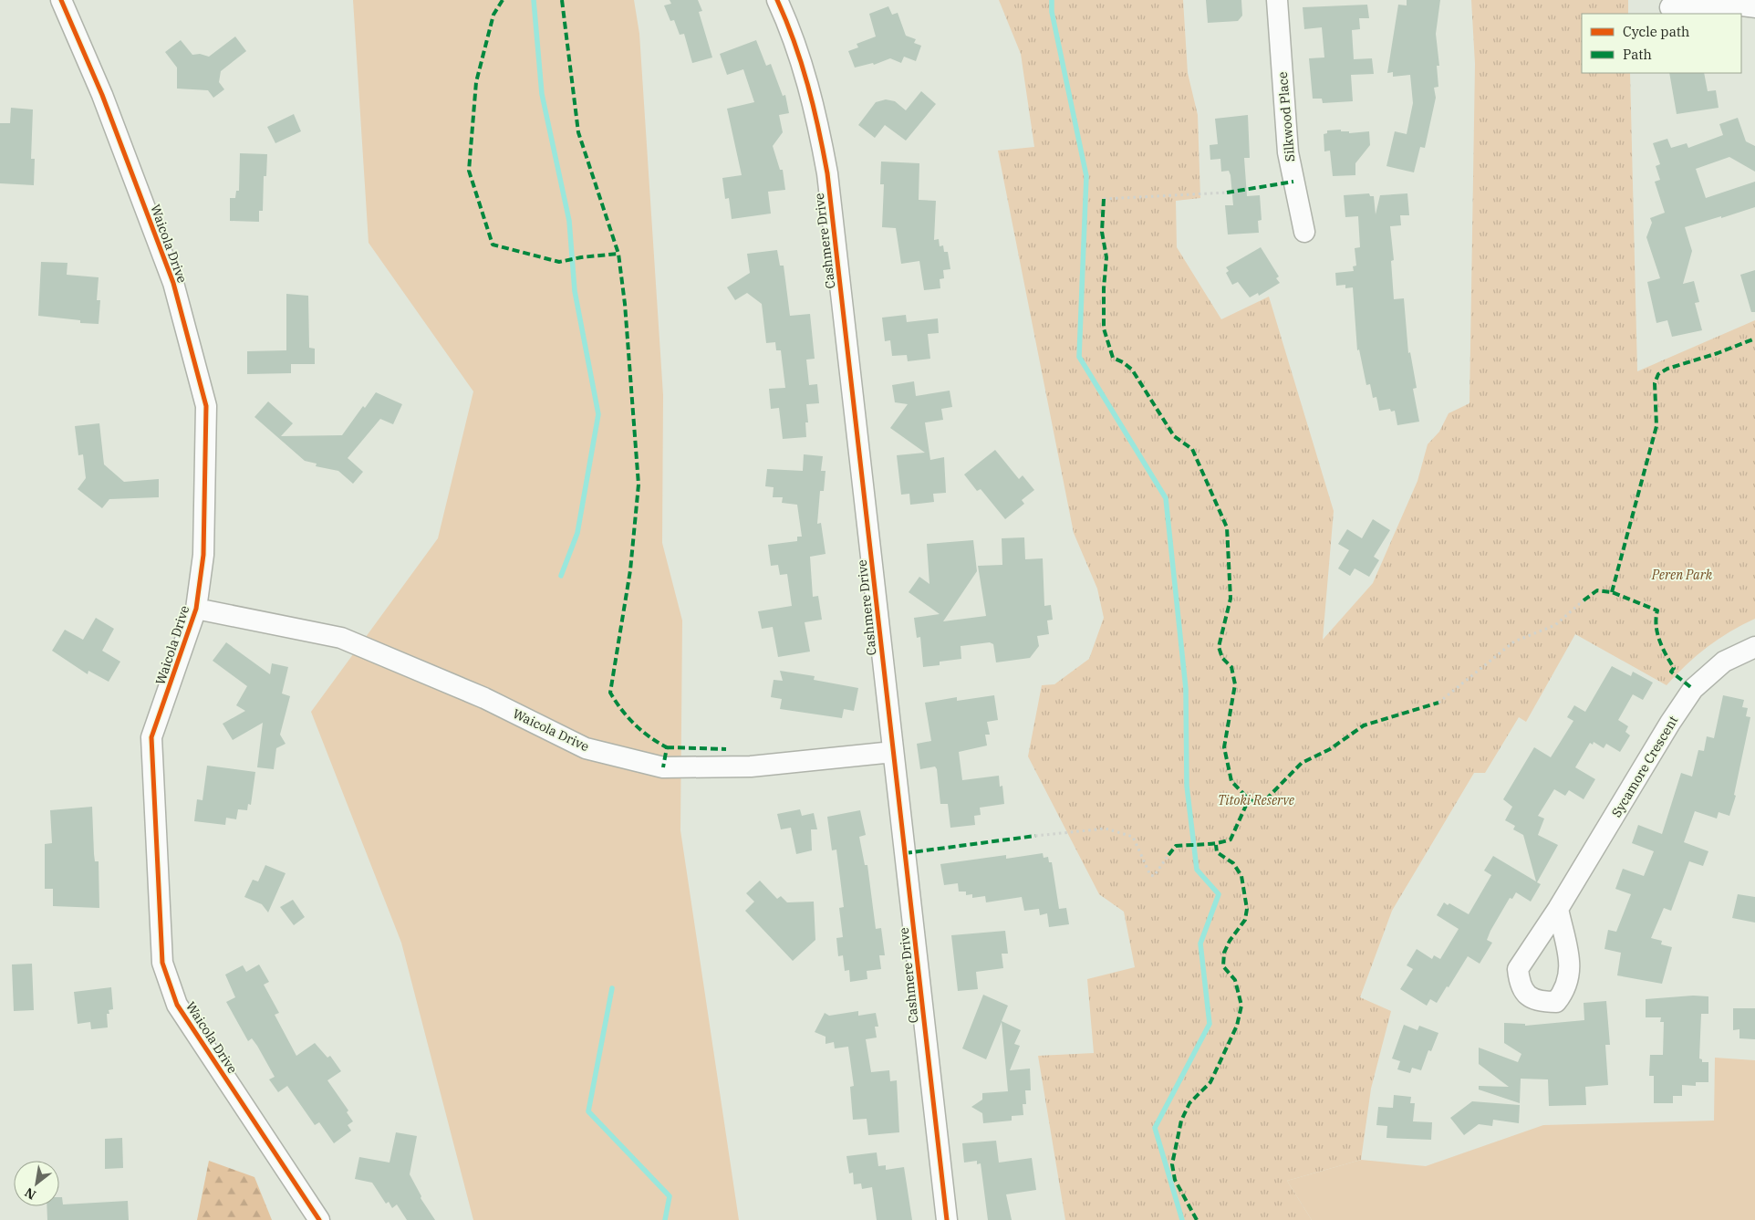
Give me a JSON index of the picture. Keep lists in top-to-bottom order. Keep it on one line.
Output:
{"streets":{"street":["Silkwood Place","Cashmere Drive","Waicola Drive","Sycamore Crescent"]},"crossings":[["Cashmere Drive","Waicola Drive"]],"parks":["Peren Park","Titoki Reserve"],"legend":["Cycle path","Path"],"north":"bottom left"}
